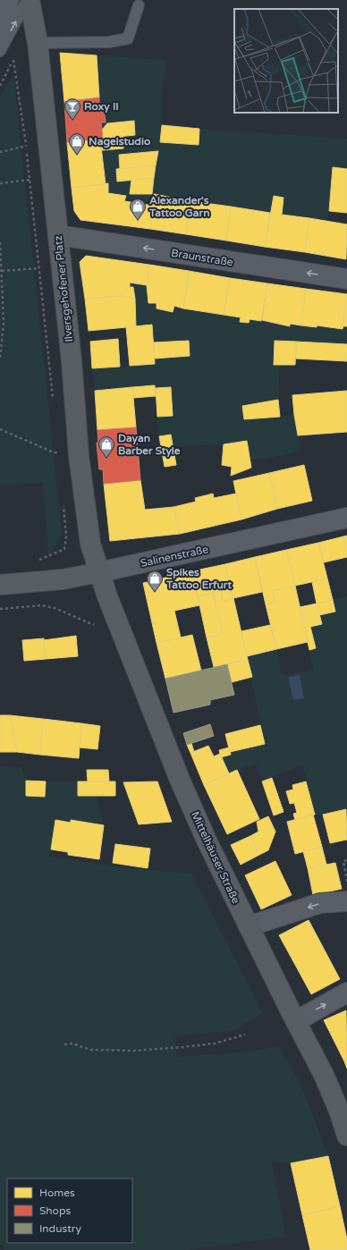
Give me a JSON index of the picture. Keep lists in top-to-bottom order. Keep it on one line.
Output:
{"streets":{"main road":["Ilversgehofener Platz","Salinenstraße","Mittelhäuser Straße"],"street":["Braunstraße"]},"crossings":[["Braunstraße","Ilversgehofener Platz"],["Ilversgehofener Platz","Salinenstraße"],["Ilversgehofener Platz","Mittelhäuser Straße"],["Salinenstraße","Mittelhäuser Straße"]],"one_way":["Braunstraße"],"places":{"bar":["Roxy II"],"shop":["Nagelstudio","Alexander's Tattoo Garn","Dayan Barber Style","Spikes Tattoo Erfurt"]},"legend":["Homes","Shops","Industry"]}
